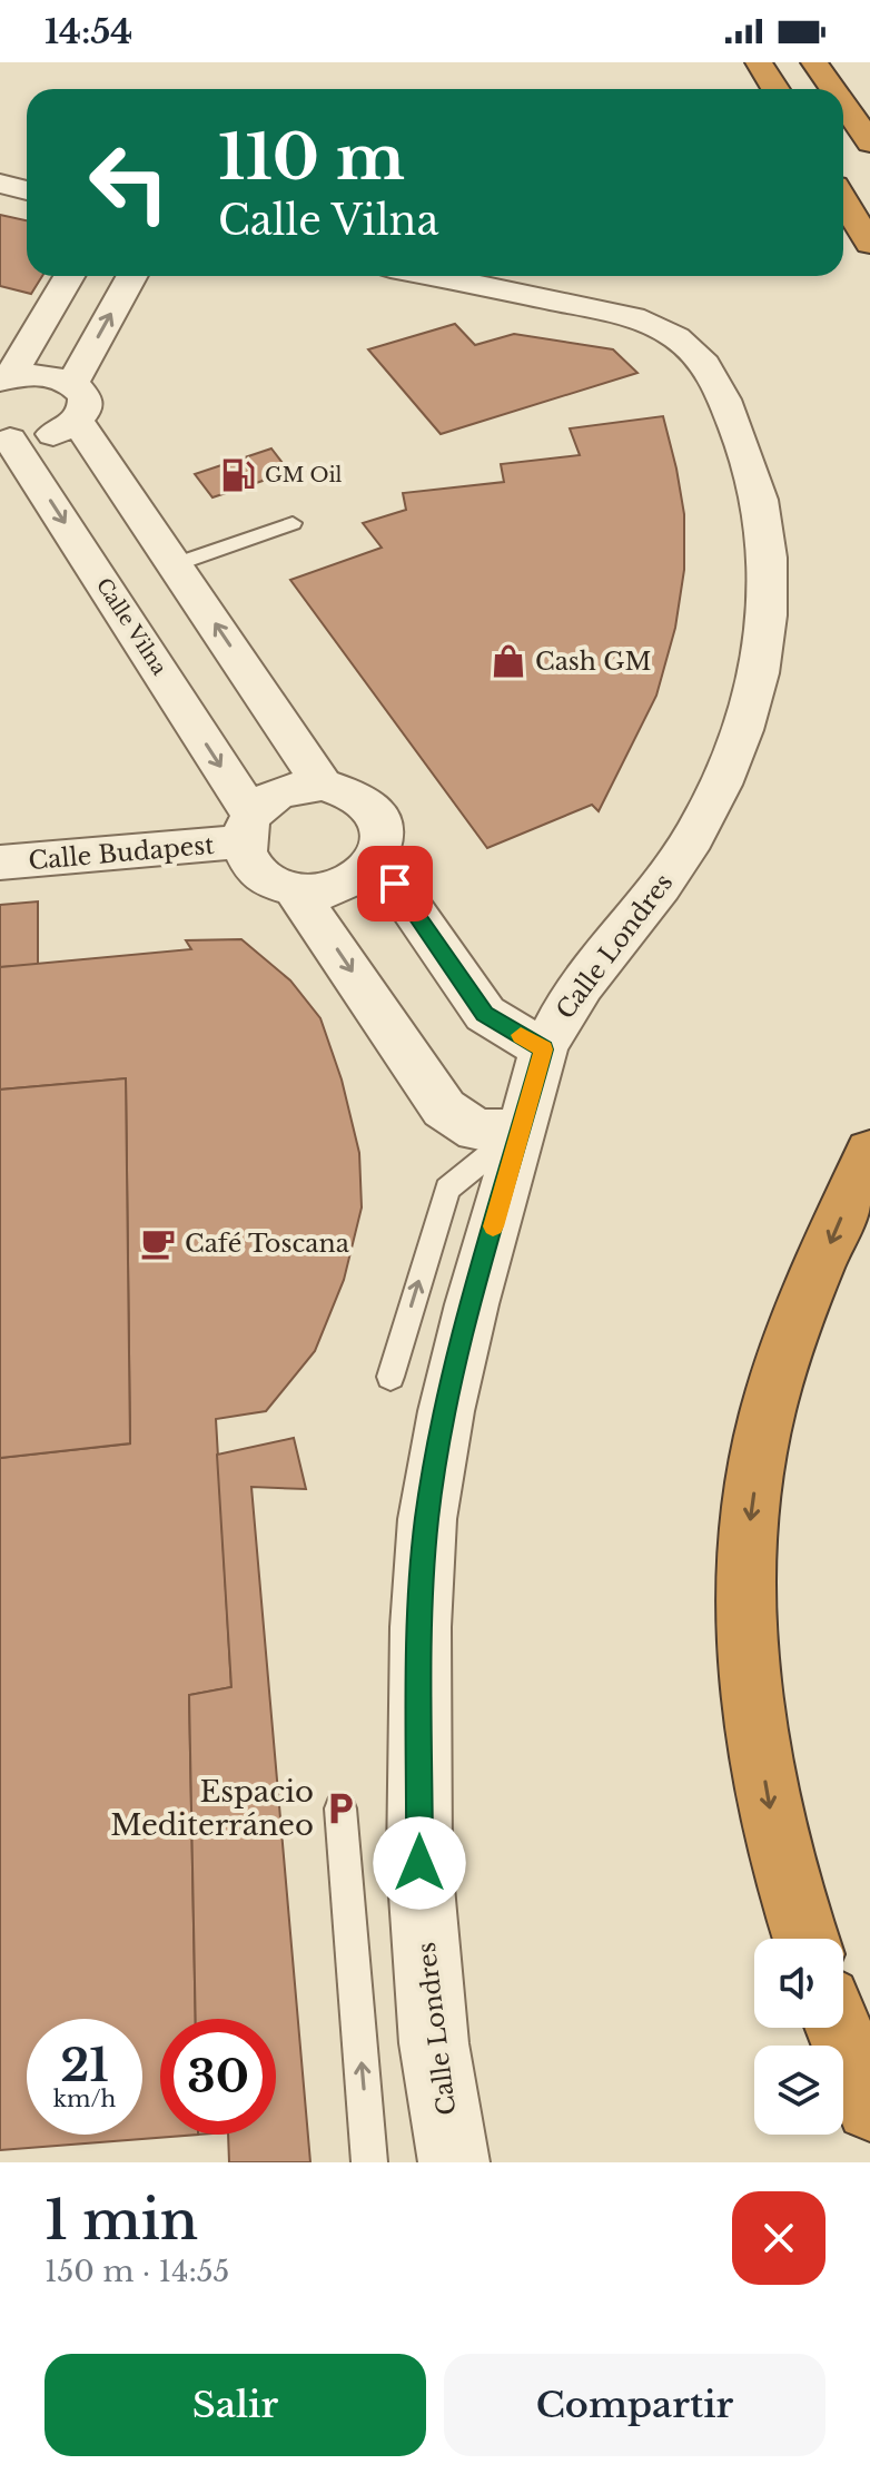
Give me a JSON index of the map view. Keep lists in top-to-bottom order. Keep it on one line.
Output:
{"streets":{"street":["Calle Vilna","Calle Budapest","Calle Londres"]},"crossings":[["Calle Vilna","Calle Budapest"]],"places":{"fuel station":["GM Oil"],"shop":["Cash GM"],"cafe":["Café Toscana"],"parking":["Espacio Mediterráneo"]},"page":{"status":"14:54","turn":["110 m","Calle Vilna"],"speed":"21 km/h","limit":"30","heading":["1 min","150 m · 14:55"],"buttons":["Salir","Compartir"]}}
